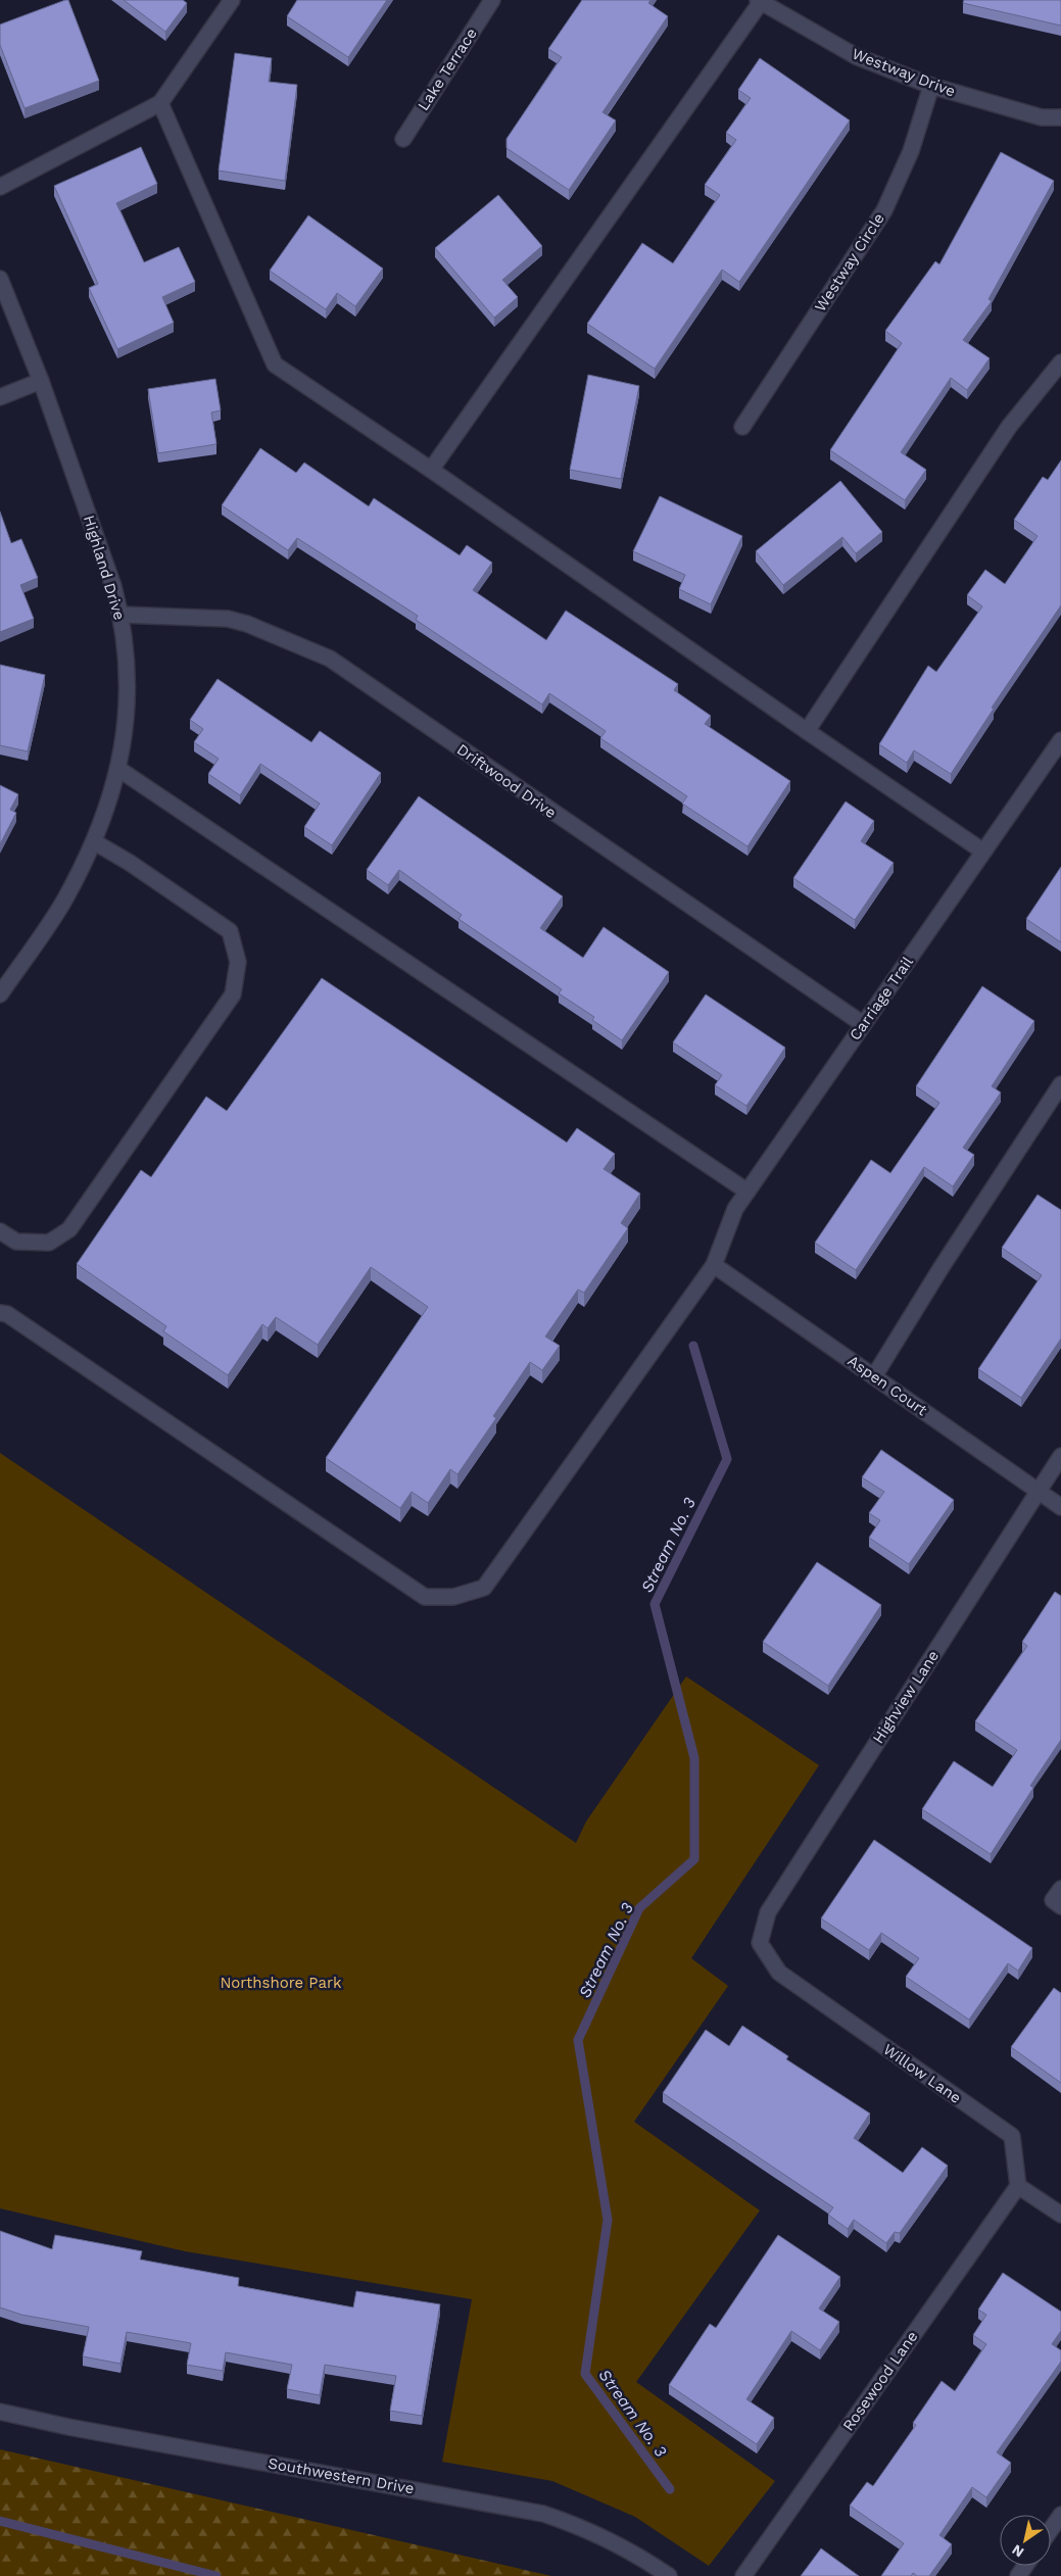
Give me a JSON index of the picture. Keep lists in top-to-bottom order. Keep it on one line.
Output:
{"streets":{"street":["Lake Terrace","Westway Drive","Westway Circle","Highland Drive","Driftwood Drive","Carriage Trail","Aspen Court","Highview Lane","Willow Lane","Rosewood Lane","Southwestern Drive"]},"crossings":[["Westway Drive","Westway Circle"],["Highland Drive","Driftwood Drive"],["Driftwood Drive","Carriage Trail"],["Carriage Trail","Aspen Court"],["Aspen Court","Highview Lane"],["Highview Lane","Willow Lane"],["Willow Lane","Rosewood Lane"]],"water":["Stream No. 3"],"parks":["Northshore Park"],"north":"bottom left"}
